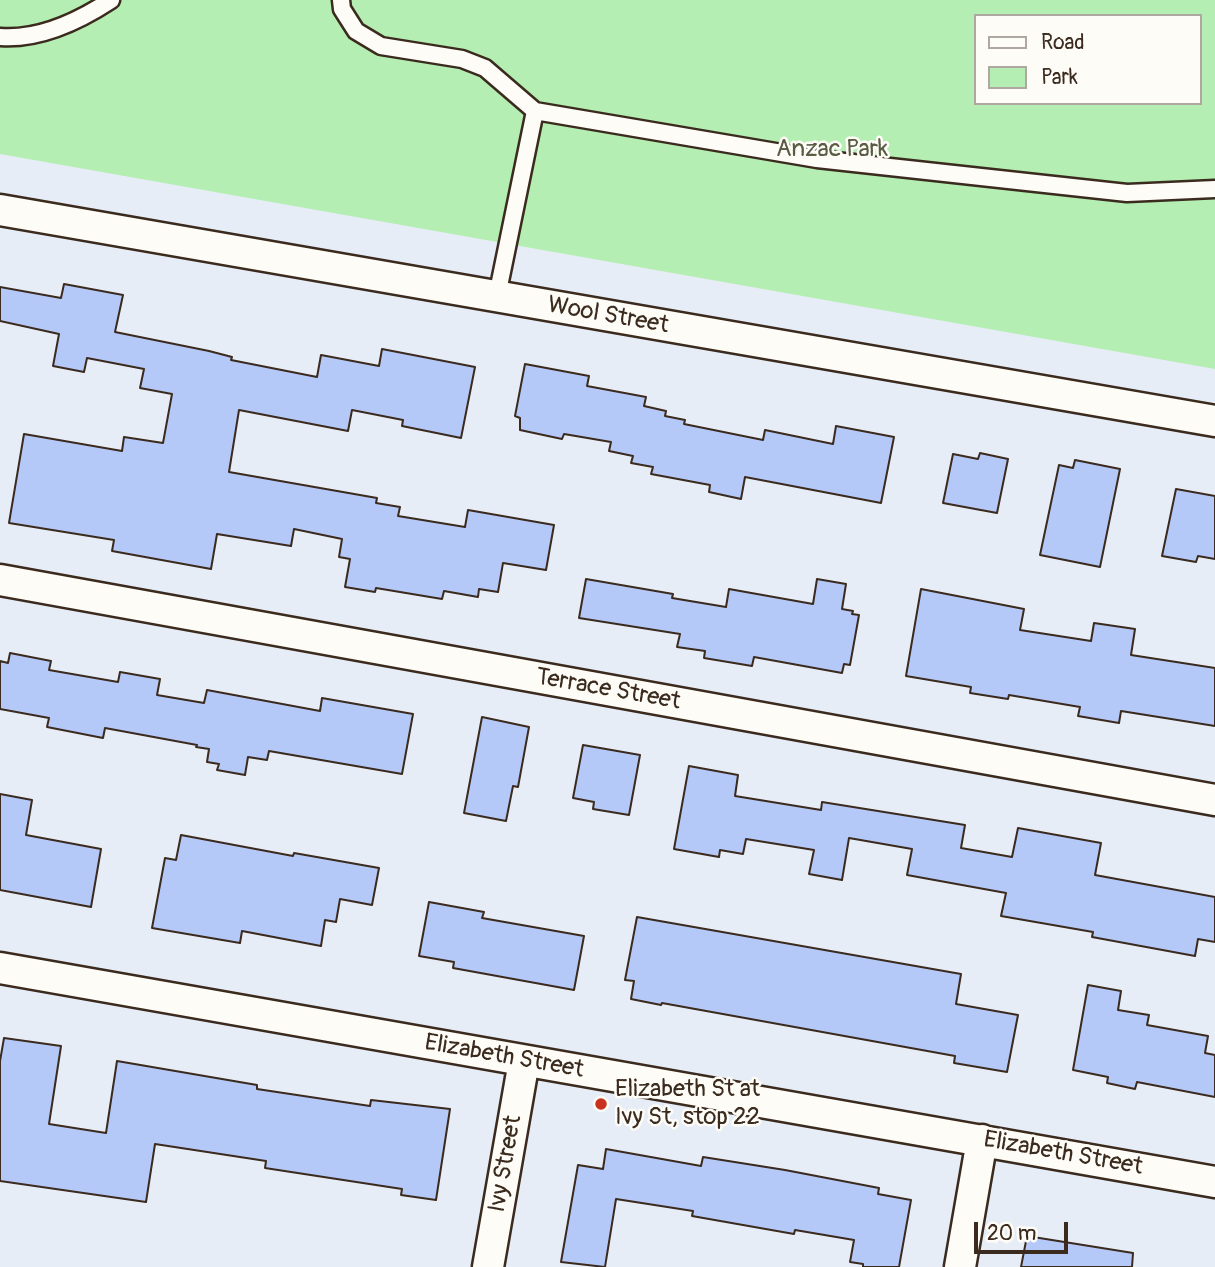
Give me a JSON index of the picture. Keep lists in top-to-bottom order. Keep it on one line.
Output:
{"streets":{"street":["Wool Street","Terrace Street","Elizabeth Street","Ivy Street"]},"crossings":[["Elizabeth Street","Ivy Street"]],"parks":["Anzac Park"],"places":["Elizabeth St at Ivy St, stop 22"],"legend":["Road","Park"],"scale_bar":"20 m"}
